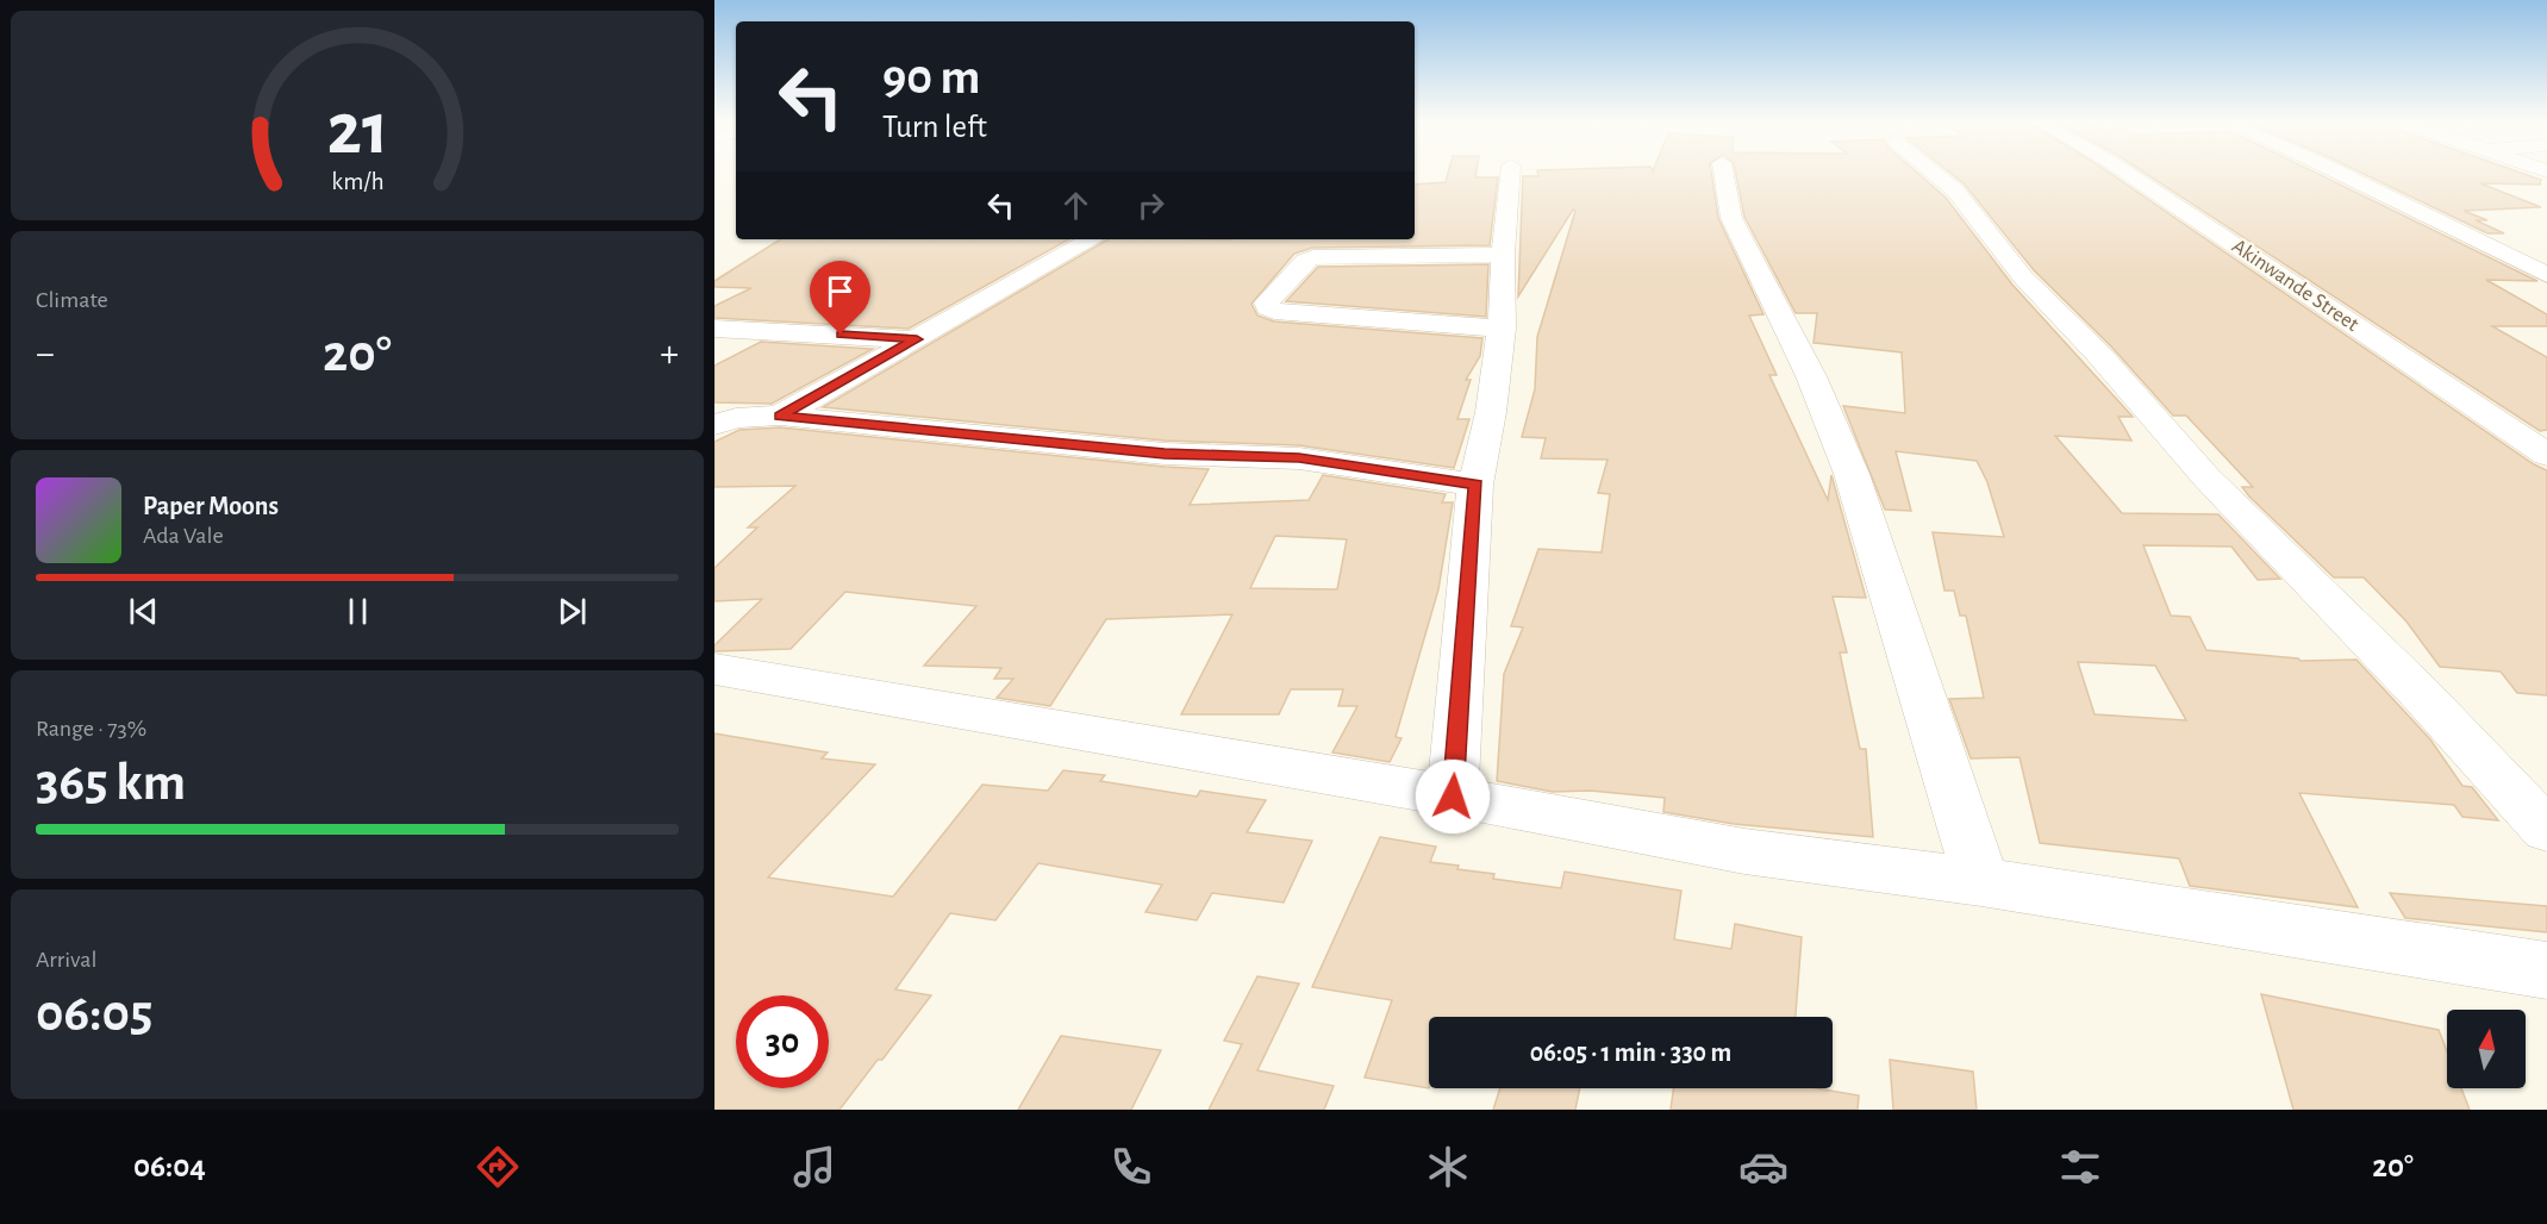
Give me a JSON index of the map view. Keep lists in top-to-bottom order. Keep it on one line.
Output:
{"streets":{"street":["Akinwande Street"]},"north":"top","page":{"turn":["90 m","Turn left"],"tile":["Climate",["Range · 73%","365 km"],["Arrival","06:05"]],"heat":["−","20°","+"],"song":["Paper Moons","Ada Vale"],"limit":"30","trip":"06:05 · 1 min · 330 m","tabs":["06:04","20°"],"gauge":["21","km/h"]}}
